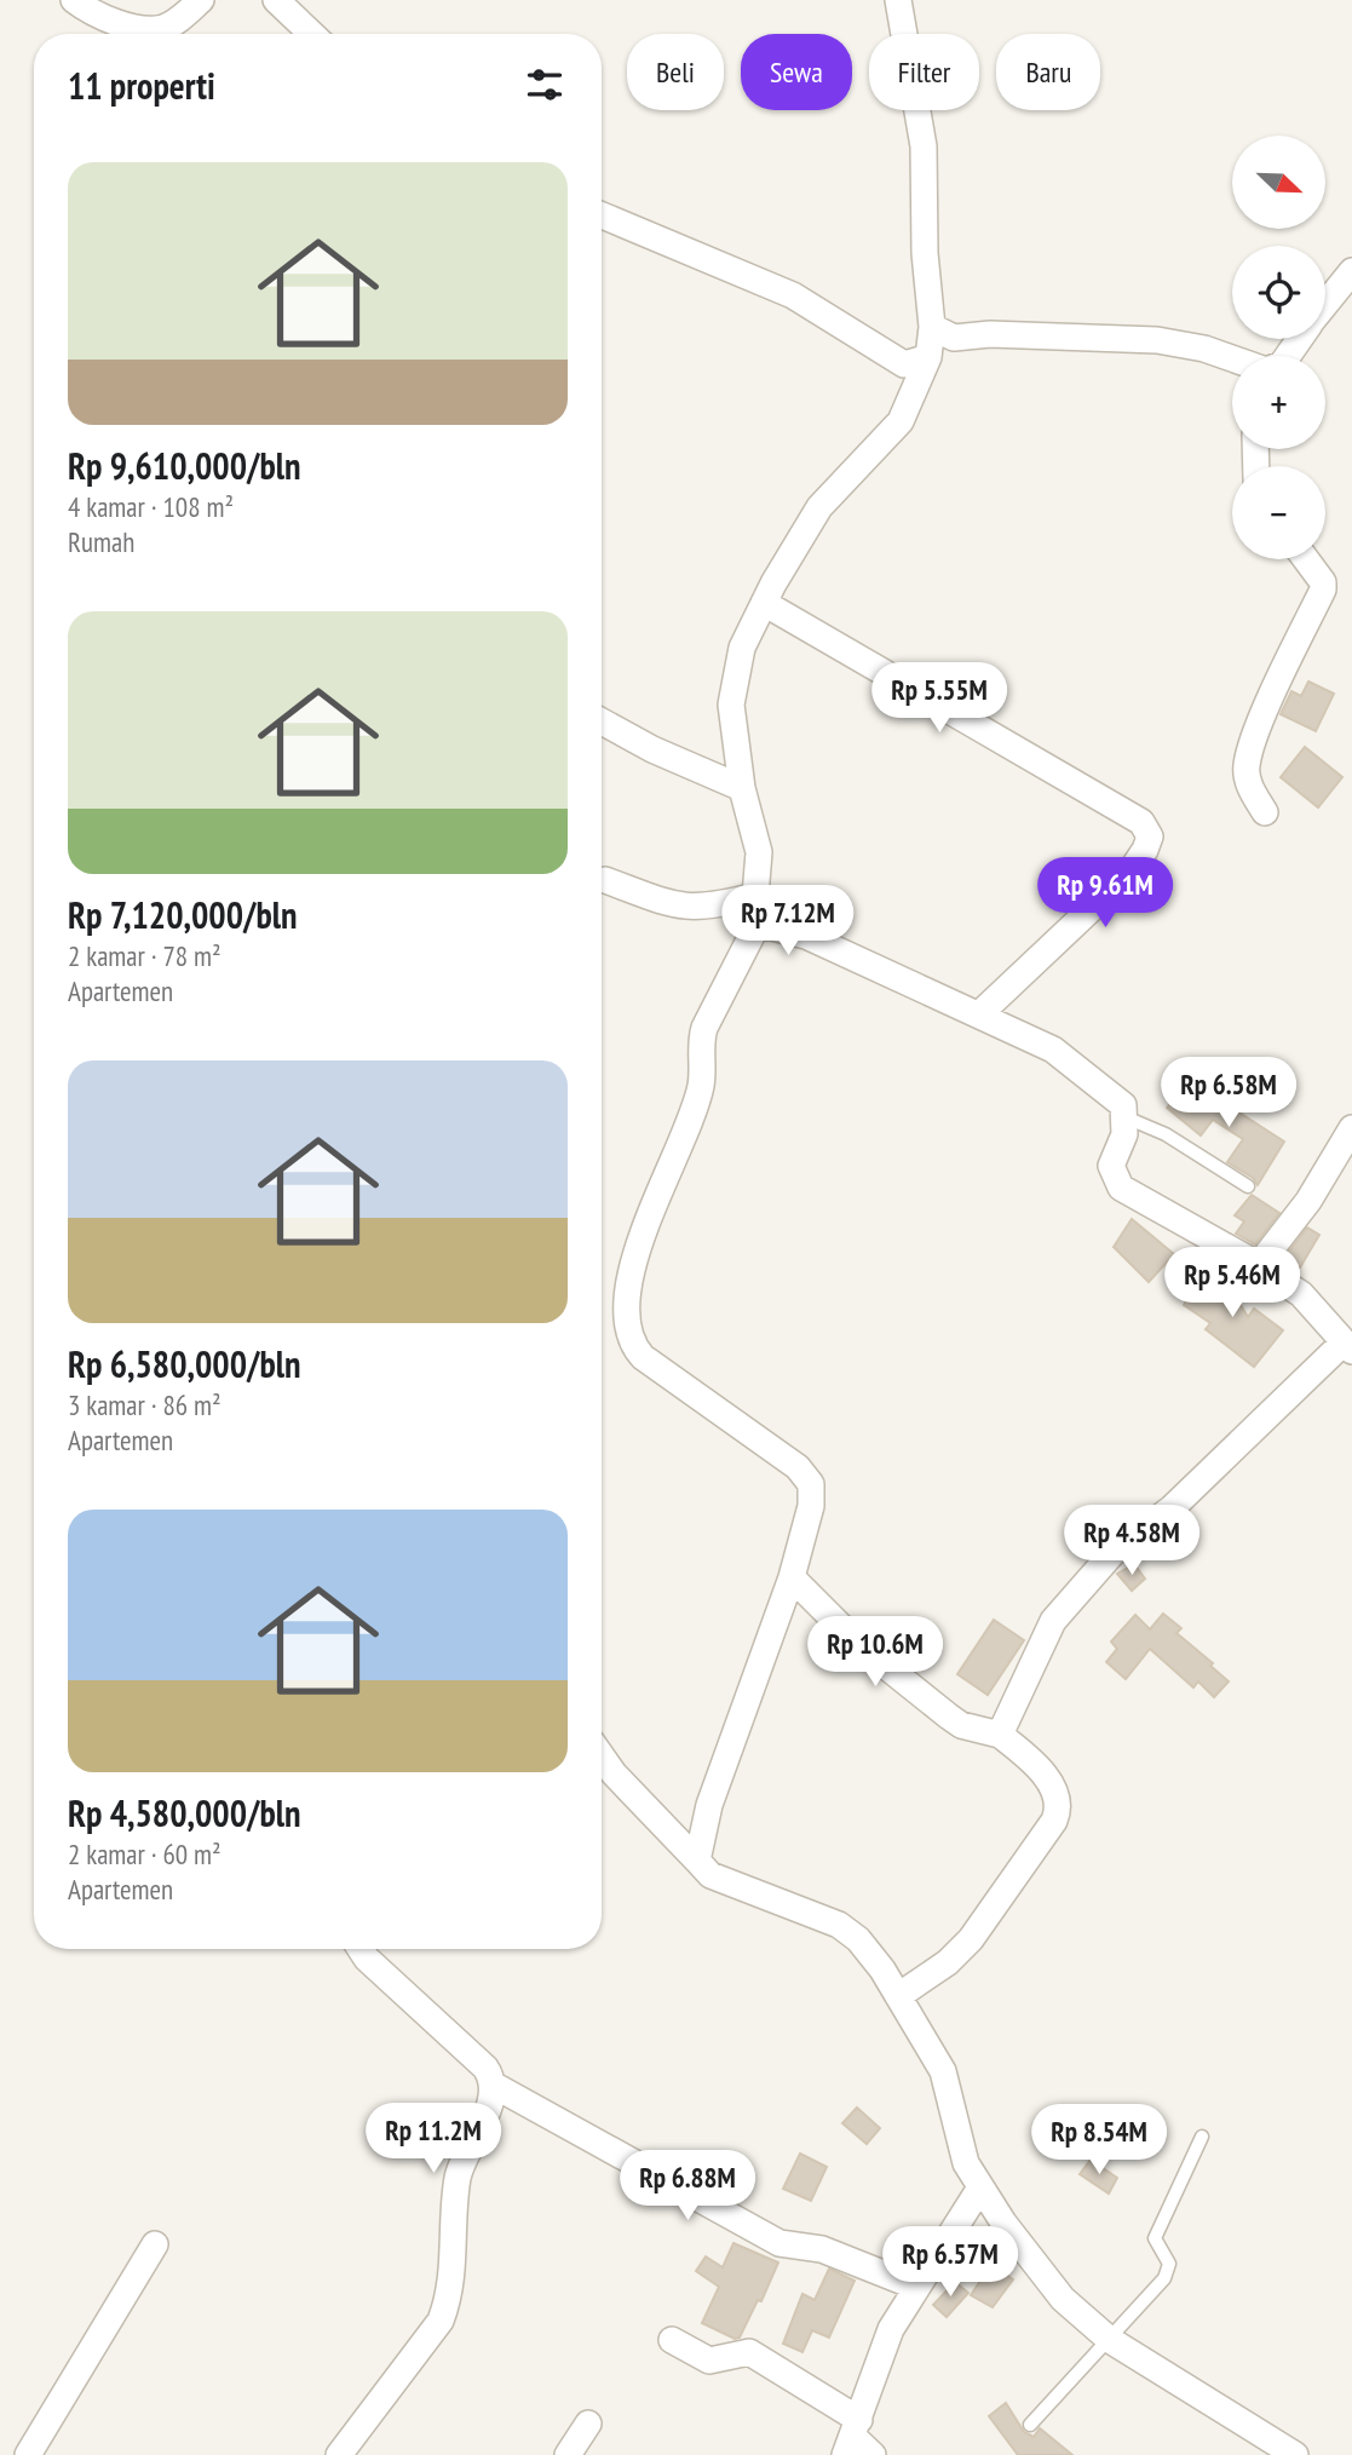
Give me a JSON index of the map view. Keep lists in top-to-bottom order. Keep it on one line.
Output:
{"north":"bottom right","page":{"chip":["Beli","Sewa","Filter","Baru"],"heading":"11 properti","map_buttons":["+","−"],"list":[{"name":"Rp 9,610,000/bln","note":"4 kamar · 108 m² · Rumah"},{"name":"Rp 7,120,000/bln","note":"2 kamar · 78 m² · Apartemen"},{"name":"Rp 6,580,000/bln","note":"3 kamar · 86 m² · Apartemen"},{"name":"Rp 4,580,000/bln","note":"2 kamar · 60 m² · Apartemen"}],"price":["Rp 5.55M","Rp 9.61M","Rp 7.12M","Rp 6.58M","Rp 5.46M","Rp 4.58M","Rp 10.6M","Rp 11.2M","Rp 8.54M","Rp 6.88M","Rp 6.57M"]}}
